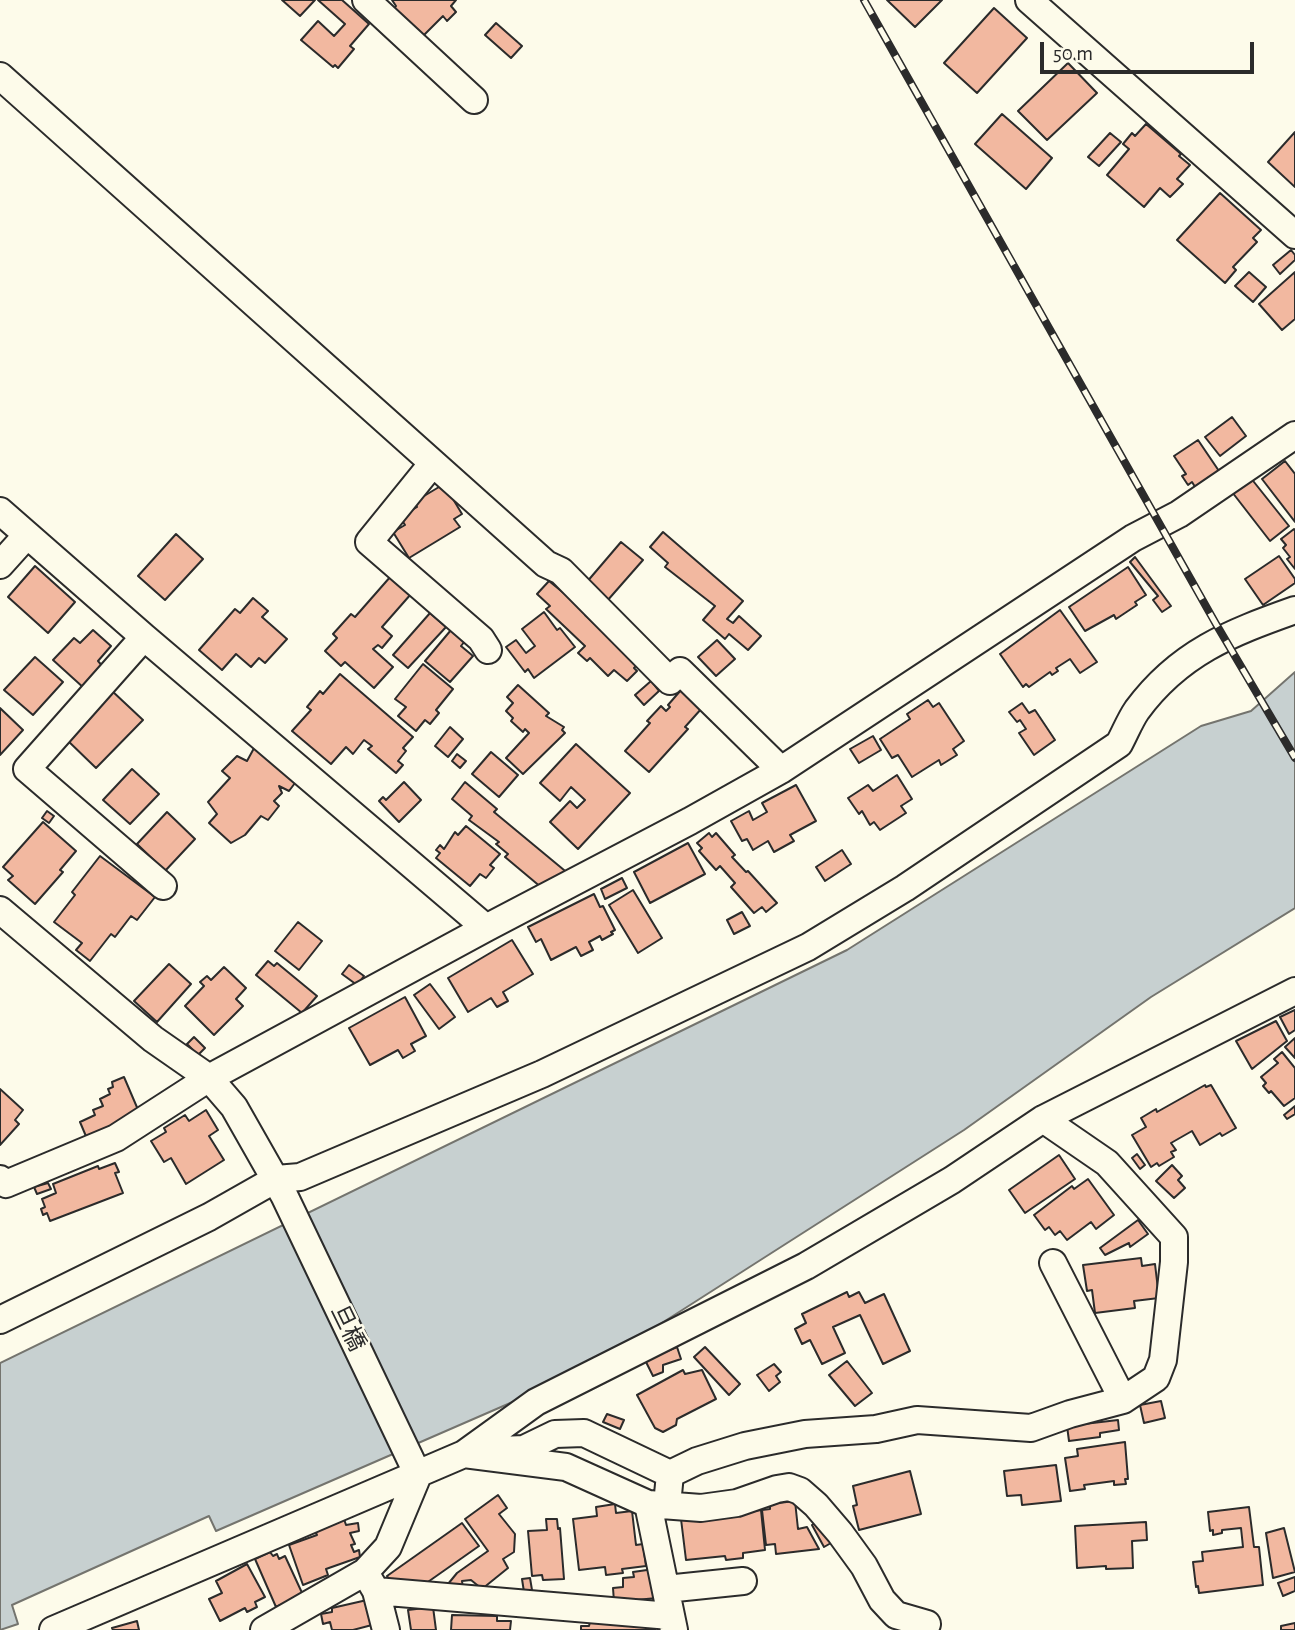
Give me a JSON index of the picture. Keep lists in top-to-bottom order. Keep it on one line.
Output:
{"streets":{"street":["旦橋"]},"scale_bar":"50 m"}
